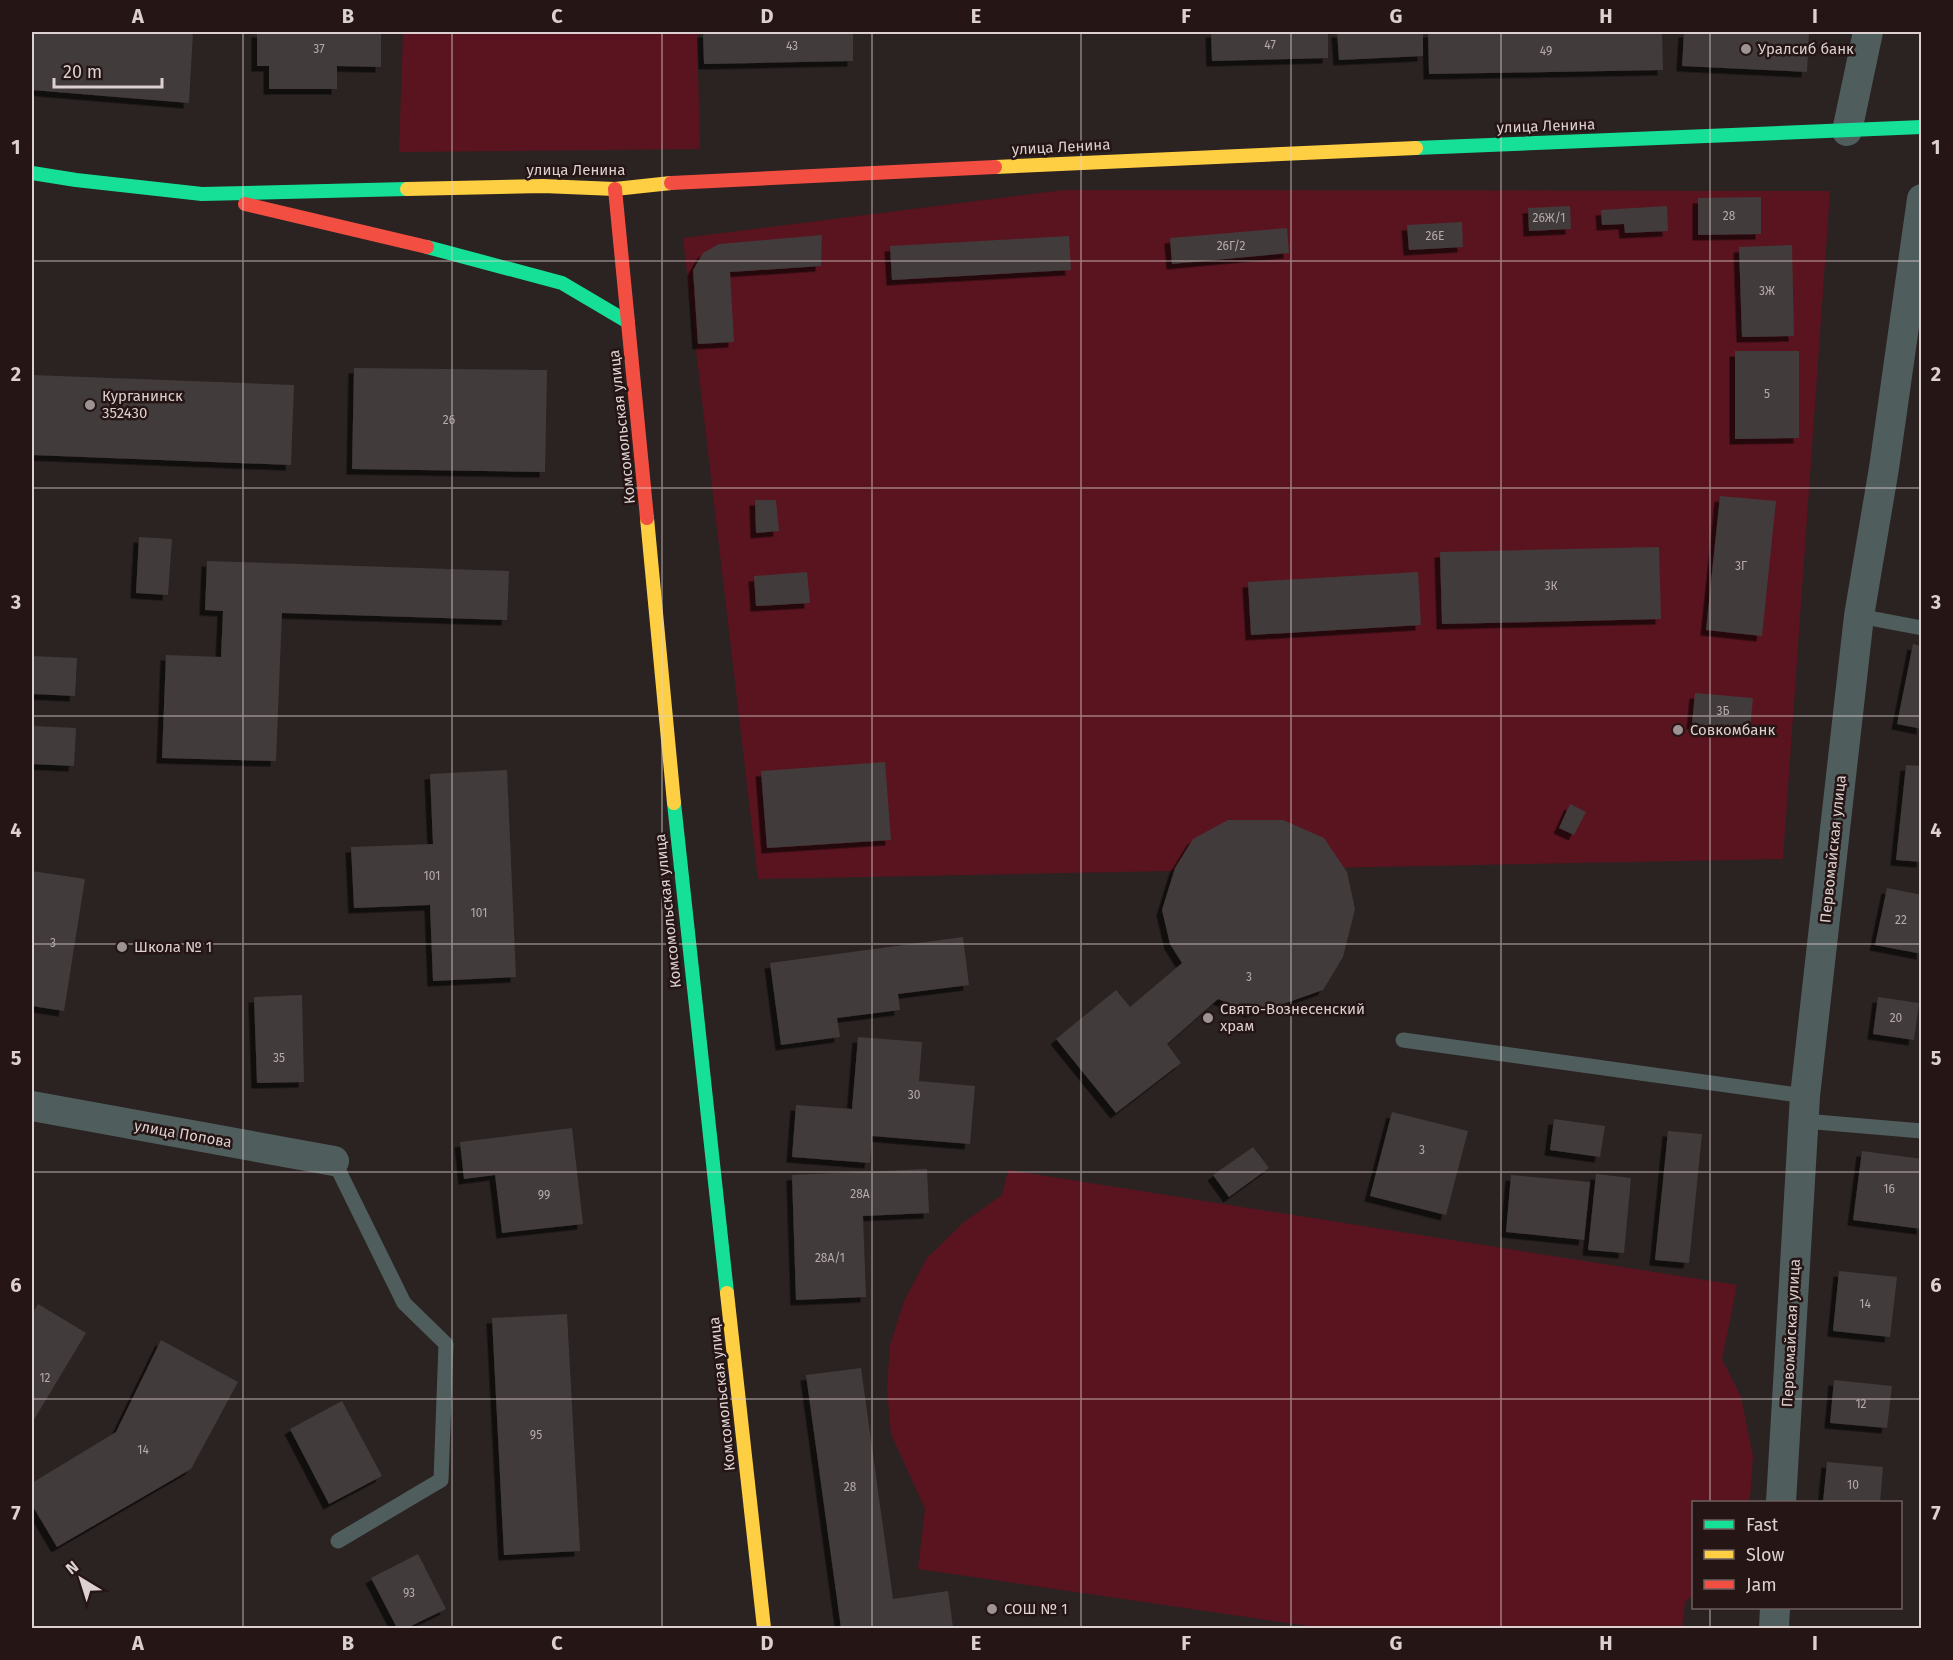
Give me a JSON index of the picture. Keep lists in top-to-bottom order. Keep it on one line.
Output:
{"streets":{"street":["улица Ленина","Комсомольская улица","Первомайская улица","улица Попова"]},"crossings":[["улица Ленина","Комсомольская улица"]],"places":["Уралсиб банк","Курганинск 352430","Совкомбанк","Школа № 1","Свято-Вознесенский храм","СОШ № 1"],"house_numbers":["47","43","37","49","28","26Ж/1","26Е","26Г/2","3Ж","5","26","3Г","3К","3Б","101","101","22","3","3","20","35","30","3","16","28А","99","28А/1","14","12","12","95","14","10","28","93"],"legend":["Fast","Slow","Jam"],"scale_bar":"20 m","north":"top left","grid":{"columns":["A","B","C","D","E","F","G","H","I"],"rows":["1","2","3","4","5","6","7"]}}
